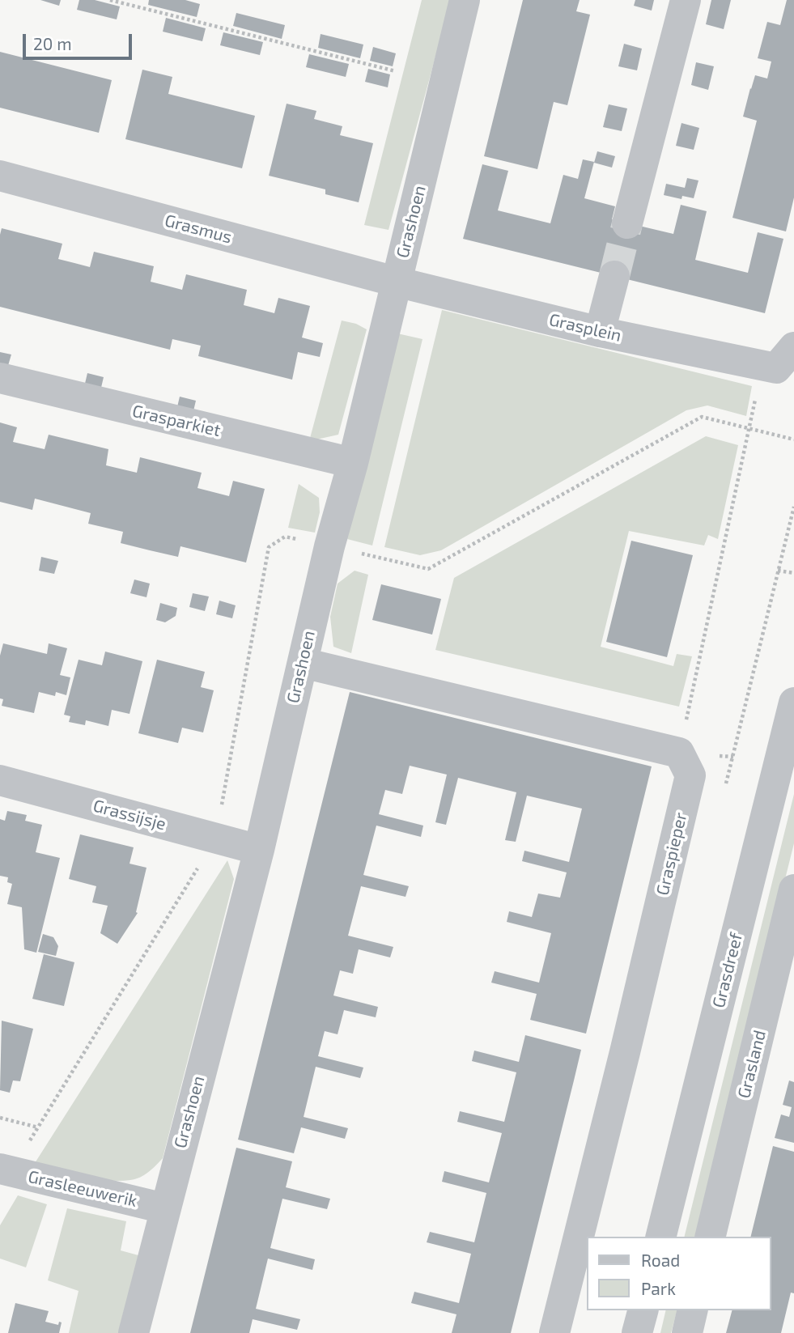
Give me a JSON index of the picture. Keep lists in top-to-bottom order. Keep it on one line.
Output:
{"streets":{"street":["Grashoen","Grasmus","Grasplein","Grasparkiet","Grassijsje","Graspieper","Grasdreef","Grasland","Grasleeuwerik"]},"crossings":[["Grashoen","Grasmus"],["Grashoen","Grasplein"],["Grashoen","Grasparkiet"],["Grashoen","Grassijsje"],["Grashoen","Grasleeuwerik"],["Grasmus","Grasplein"]],"legend":["Road","Park"],"scale_bar":"20 m"}
